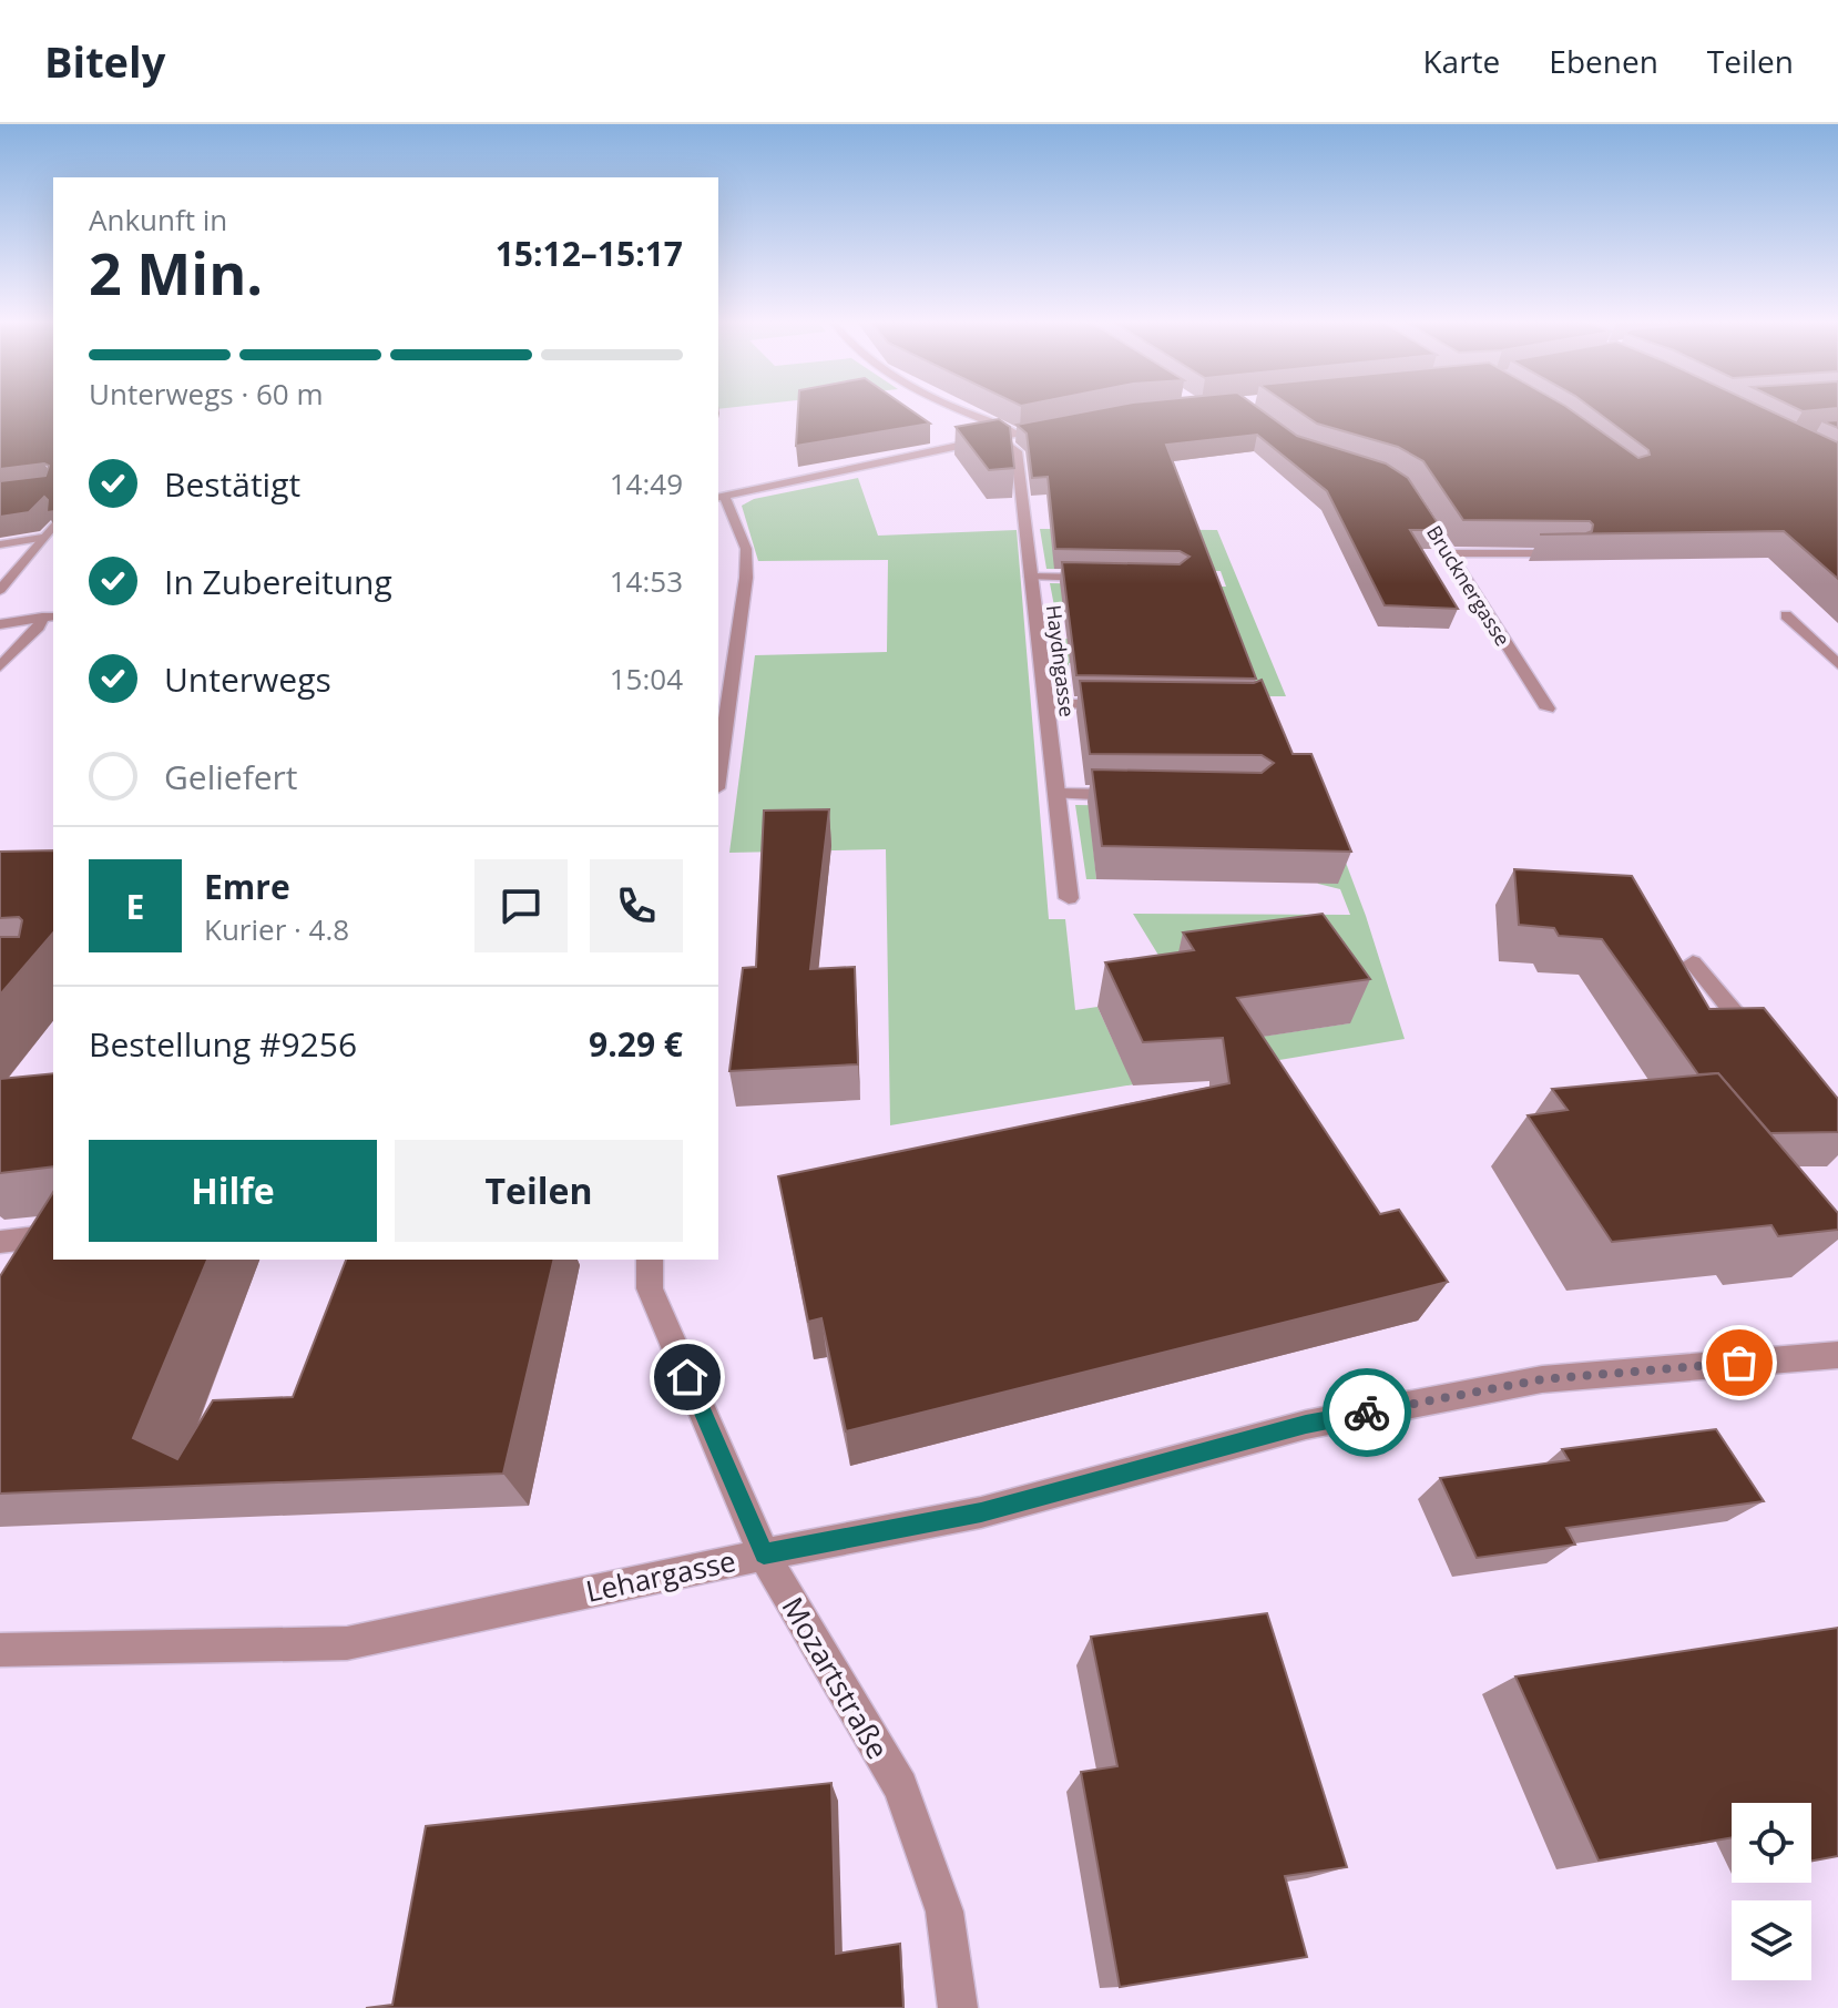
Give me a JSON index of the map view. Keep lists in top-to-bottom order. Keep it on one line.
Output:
{"streets":{"street":["Brucknergasse","Haydngasse","Lehargasse","Mozartstraße"]},"crossings":[["Lehargasse","Mozartstraße"]],"page":{"header":"Bitely","nav":["Karte","Ebenen","Teilen"],"heading":["2 Min.","Ankunft in","15:12–15:17"],"panel":["Emre","Kurier · 4.8","Bestellung #9256","9.29 €"],"bar":"Unterwegs · 60 m","list":[["Bestätigt","14:49"],["In Zubereitung","14:53"],["Unterwegs","15:04"],"Geliefert"],"round":"E","buttons":["Hilfe","Teilen"]}}
